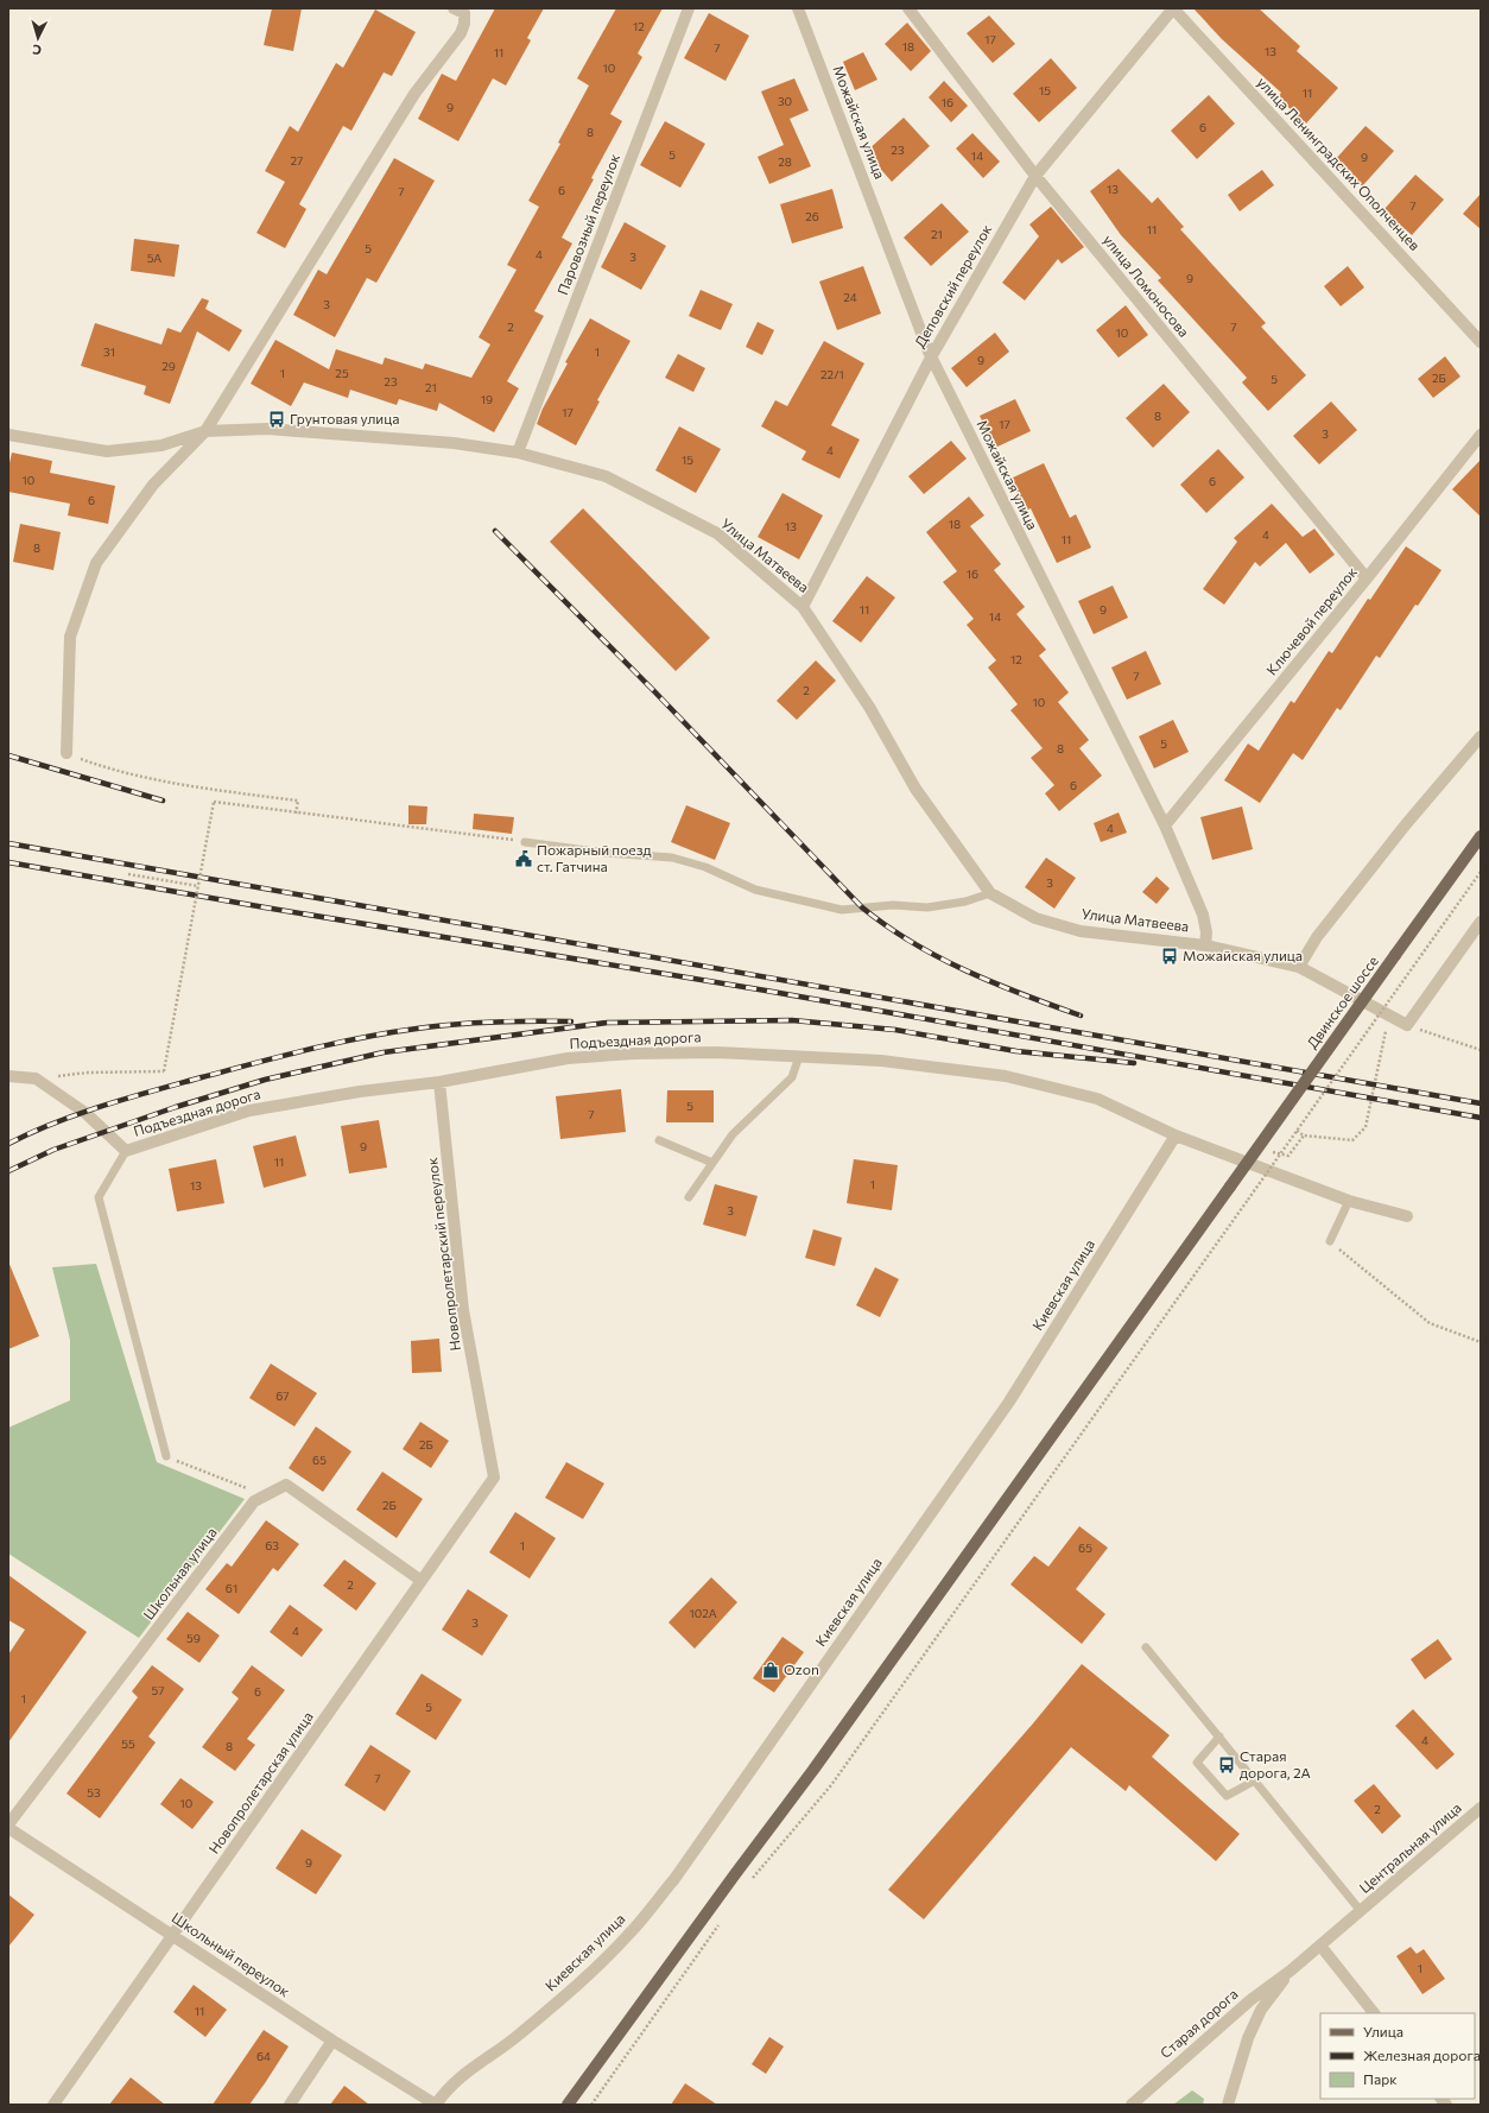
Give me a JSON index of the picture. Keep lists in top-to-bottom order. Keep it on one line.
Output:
{"streets":{"main road":["Двинское шоссе"],"street":["Можайская улица","улица Ленинградских Ополченцев","Паровозный переулок","Деповский переулок","улица Ломоносова","Улица Матвеева","Ключевой переулок","Подъездная дорога","Новопролетарский переулок","Киевская улица","Школьная улица","Новопролетарская улица","Центральная улица","Школьный переулок","Старая дорога"]},"crossings":[["Можайская улица","Деповский переулок"],["Можайская улица","Улица Матвеева"],["Можайская улица","Ключевой переулок"],["улица Ленинградских Ополченцев","Деповский переулок"],["Паровозный переулок","Улица Матвеева"],["Деповский переулок","улица Ломоносова"],["Деповский переулок","Улица Матвеева"],["улица Ломоносова","Ключевой переулок"],["Подъездная дорога","Новопролетарский переулок"],["Подъездная дорога","Киевская улица"],["Новопролетарский переулок","Новопролетарская улица"],["Киевская улица","Школьный переулок"],["Школьная улица","Новопролетарская улица"],["Новопролетарская улица","Школьный переулок"],["Центральная улица","Старая дорога"]],"places":{"bus stop":["Грунтовая улица","Можайская улица","Старая дорога, 2А"],"public building":["Пожарный поезд ст. Гатчина"],"shop":["Ozon"]},"house_numbers":["12","17","18","7","13","11","10","15","11","30","16","9","6","8","23","5","14","9","27","28","13","6","7","7","26","11","21","5","4","3","5А","9","24","3","2","7","10","31","1","9","29","1","25","22/1","2Б","5","23","21","19","17","8","17","3","4","15","10","6","6","18","13","4","11","8","16","11","9","14","12","7","2","10","5","8","6","4","3","5","7","9","11","1","13","3","67","2Б","65","2Б","63","1","65","2","61","102А","3","4","59","57","6","1","5","4","55","8","7","53","10","2","9","1","11","64"],"legend":["Улица","Железная дорога","Парк"],"north":"bottom"}
